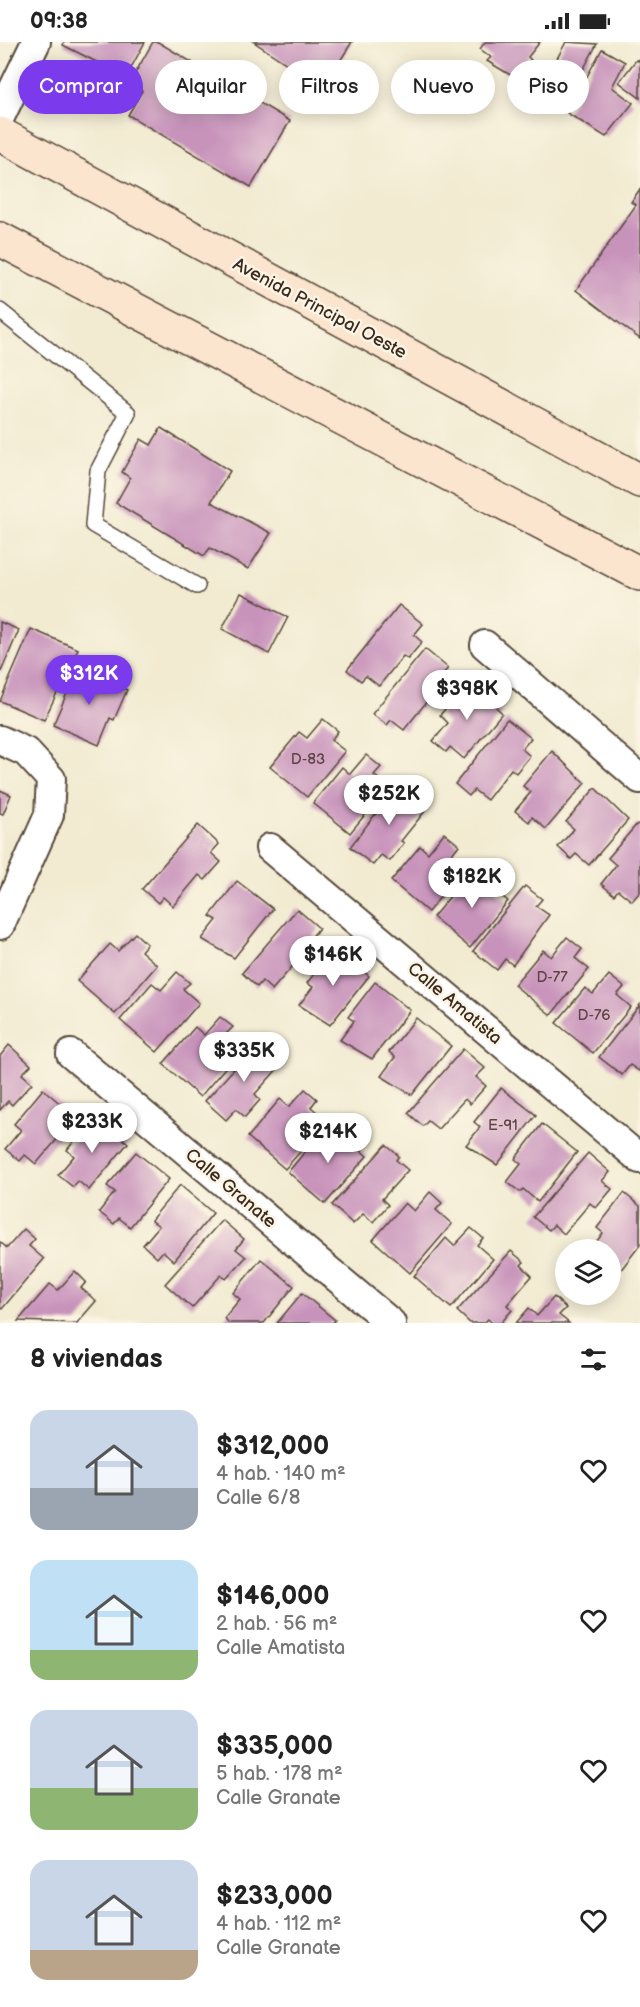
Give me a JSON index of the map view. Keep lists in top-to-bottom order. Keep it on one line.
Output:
{"streets":{"main road":["Avenida Principal Oeste"],"street":["Calle Amatista","Calle Granate"]},"house_numbers":["D-83","D-77","D-76","E-91"],"page":{"status":"09:38","chip":["Comprar","Alquilar","Filtros","Nuevo","Piso"],"price":["$312K","$398K","$252K","$182K","$146K","$335K","$233K","$214K"],"heading":"8 viviendas","list":[{"name":"$312,000","note":"4 hab. · 140 m² · Calle 6/8"},{"name":"$146,000","note":"2 hab. · 56 m² · Calle Amatista"},{"name":"$335,000","note":"5 hab. · 178 m² · Calle Granate"},{"name":"$233,000","note":"4 hab. · 112 m² · Calle Granate"}]}}
